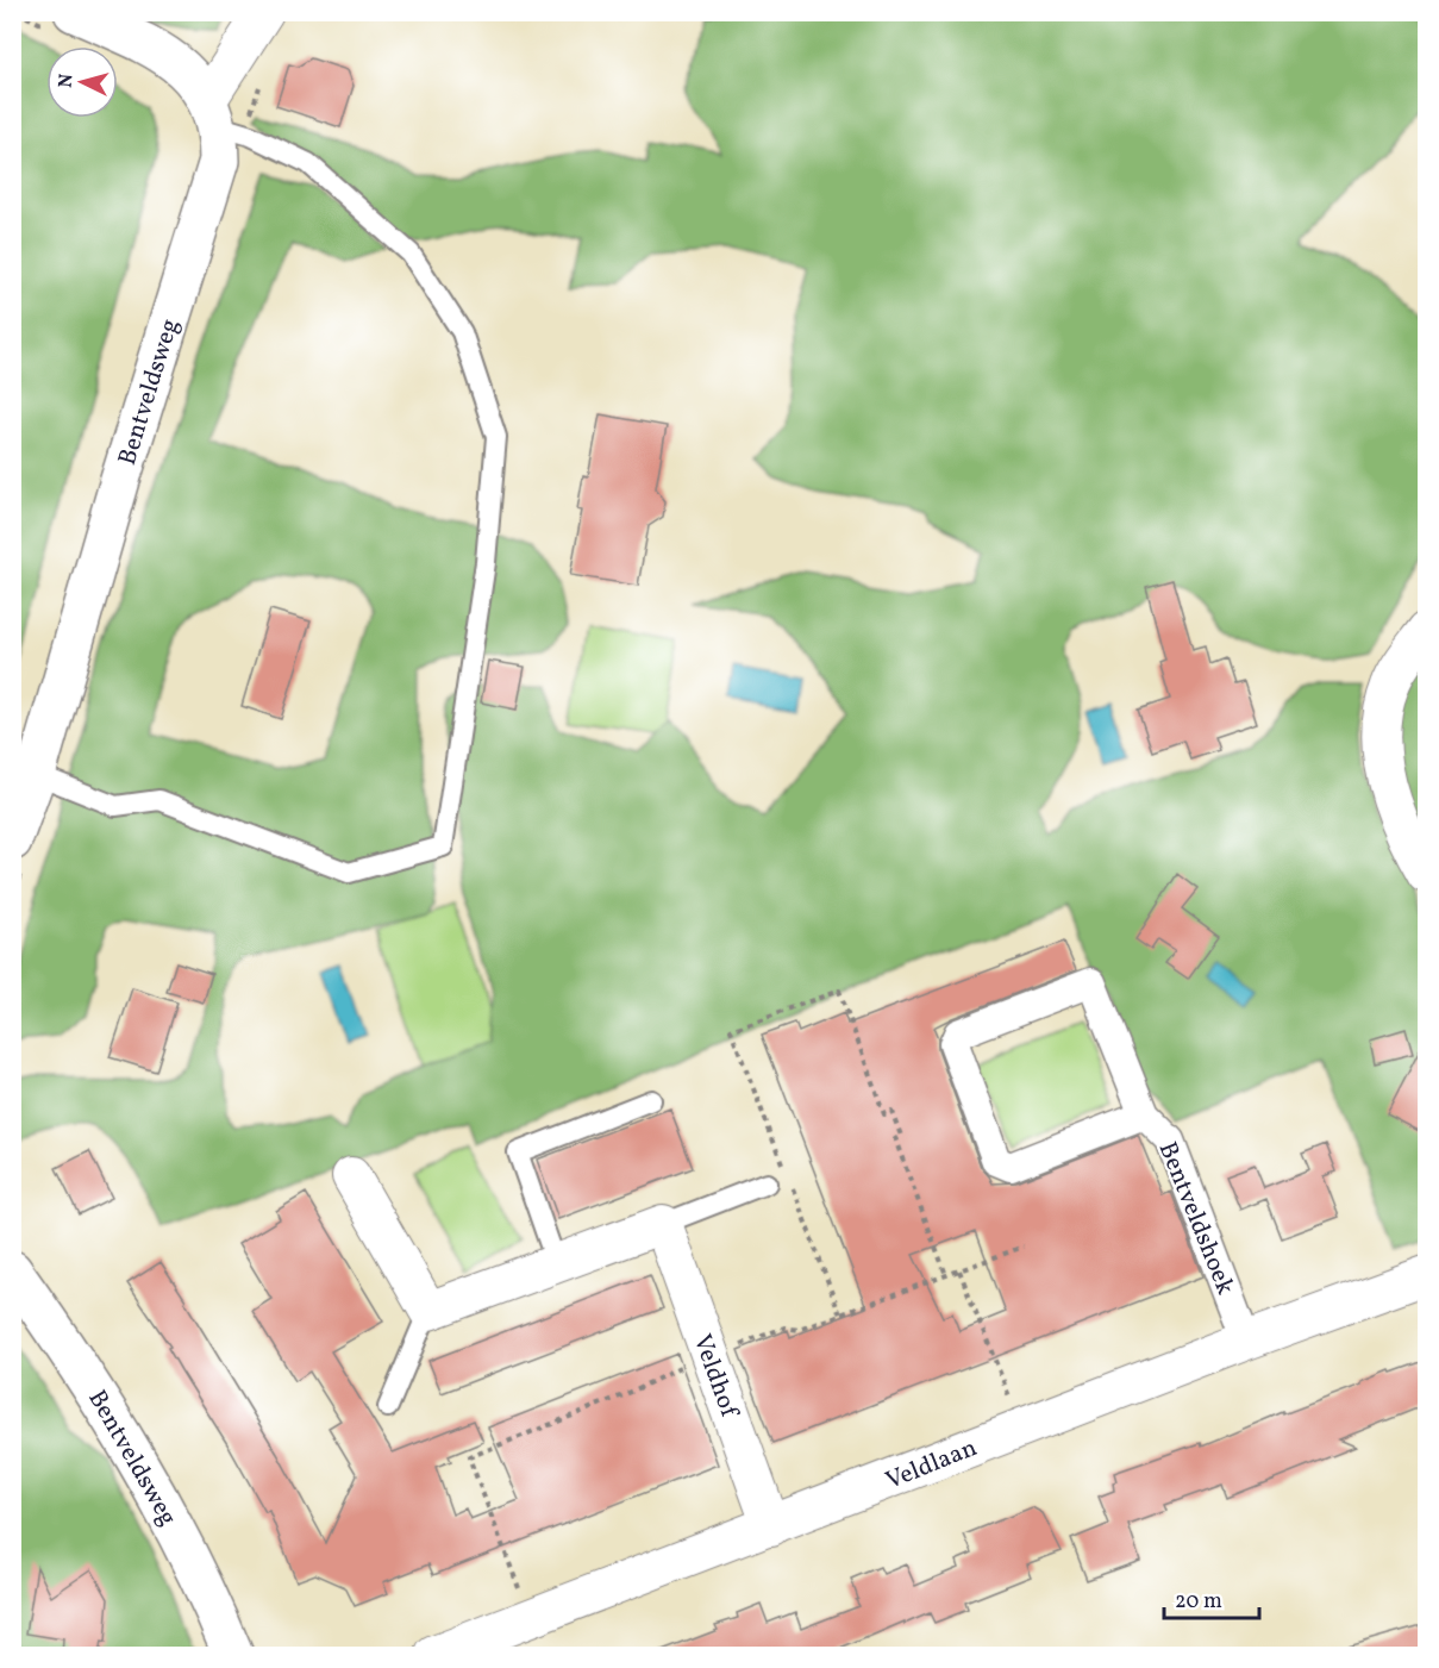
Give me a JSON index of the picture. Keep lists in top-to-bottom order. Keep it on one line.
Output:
{"streets":{"street":["Bentveldsweg","Bentveldshoek","Veldhof","Veldlaan"]},"crossings":[["Bentveldshoek","Veldlaan"],["Veldhof","Veldlaan"]],"scale_bar":"20 m","north":"left"}
